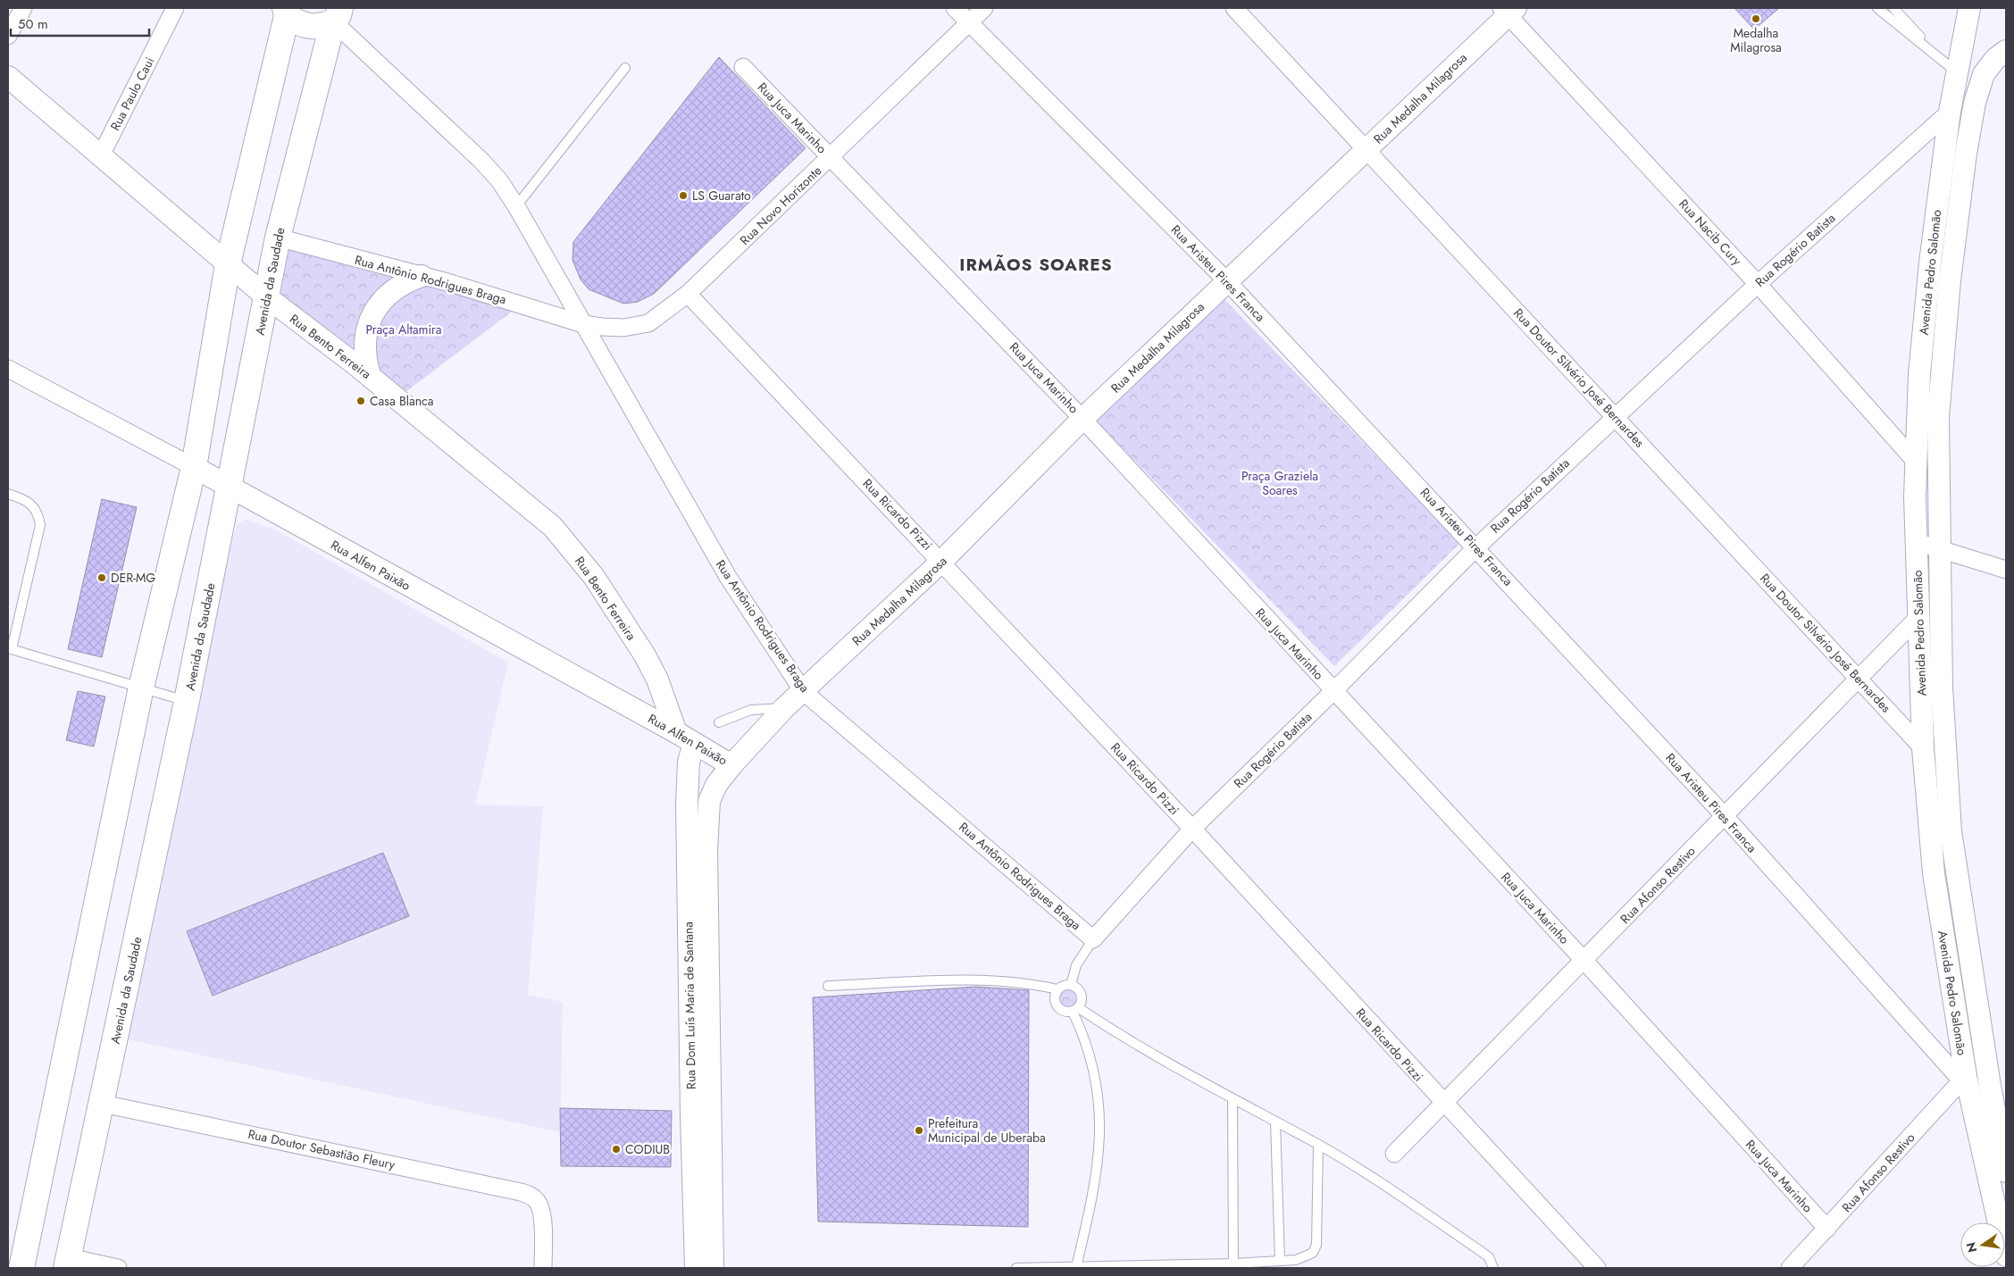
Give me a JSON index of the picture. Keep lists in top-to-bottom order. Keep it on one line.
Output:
{"streets":{"main road":["Avenida da Saudade"],"street":["Rua Paulo Caui","Rua Medalha Milagrosa","Rua Juca Marinho","Rua Novo Horizonte","Rua Nacib Cury","Rua Rogério Batista","Avenida Pedro Salomão","Rua Aristeu Pires Franca","Rua Antônio Rodrigues Braga","Rua Bento Ferreira","Rua Doutor Silvério José Bernardes","Rua Ricardo Pizzi","Rua Alfen Paixão","Rua Afonso Restivo","Rua Dom Luís Maria de Santana","Rua Doutor Sebastião Fleury"]},"crossings":[["Rua Paulo Caui","Rua Bento Ferreira"],["Rua Medalha Milagrosa","Rua Juca Marinho"],["Rua Medalha Milagrosa","Rua Nacib Cury"],["Rua Medalha Milagrosa","Rua Aristeu Pires Franca"],["Rua Medalha Milagrosa","Rua Antônio Rodrigues Braga"],["Rua Medalha Milagrosa","Rua Doutor Silvério José Bernardes"],["Rua Medalha Milagrosa","Rua Ricardo Pizzi"],["Rua Medalha Milagrosa","Rua Dom Luís Maria de Santana"],["Rua Juca Marinho","Rua Novo Horizonte"],["Rua Juca Marinho","Rua Rogério Batista"],["Rua Juca Marinho","Rua Afonso Restivo"],["Rua Novo Horizonte","Rua Aristeu Pires Franca"],["Rua Novo Horizonte","Rua Antônio Rodrigues Braga"],["Rua Novo Horizonte","Rua Ricardo Pizzi"],["Rua Nacib Cury","Rua Rogério Batista"],["Rua Nacib Cury","Avenida Pedro Salomão"],["Rua Rogério Batista","Avenida Pedro Salomão"],["Rua Rogério Batista","Rua Aristeu Pires Franca"],["Rua Rogério Batista","Rua Antônio Rodrigues Braga"],["Rua Rogério Batista","Rua Doutor Silvério José Bernardes"],["Rua Rogério Batista","Rua Ricardo Pizzi"],["Avenida Pedro Salomão","Rua Aristeu Pires Franca"],["Avenida Pedro Salomão","Rua Doutor Silvério José Bernardes"],["Avenida Pedro Salomão","Rua Afonso Restivo"],["Rua Aristeu Pires Franca","Rua Afonso Restivo"],["Rua Antônio Rodrigues Braga","Avenida da Saudade"],["Avenida da Saudade","Rua Bento Ferreira"],["Avenida da Saudade","Rua Alfen Paixão"],["Avenida da Saudade","Rua Doutor Sebastião Fleury"],["Rua Bento Ferreira","Rua Alfen Paixão"],["Rua Doutor Silvério José Bernardes","Rua Afonso Restivo"],["Rua Ricardo Pizzi","Rua Afonso Restivo"],["Rua Alfen Paixão","Rua Dom Luís Maria de Santana"]],"districts":["IRMÃOS SOARES"],"parks":["Praça Altamira","Praça Graziela Soares"],"places":["Medalha Milagrosa","LS Guarato","Casa Blanca","DER-MG","Prefeitura Municipal de Uberaba","CODIUB"],"scale_bar":"50 m","north":"left"}
